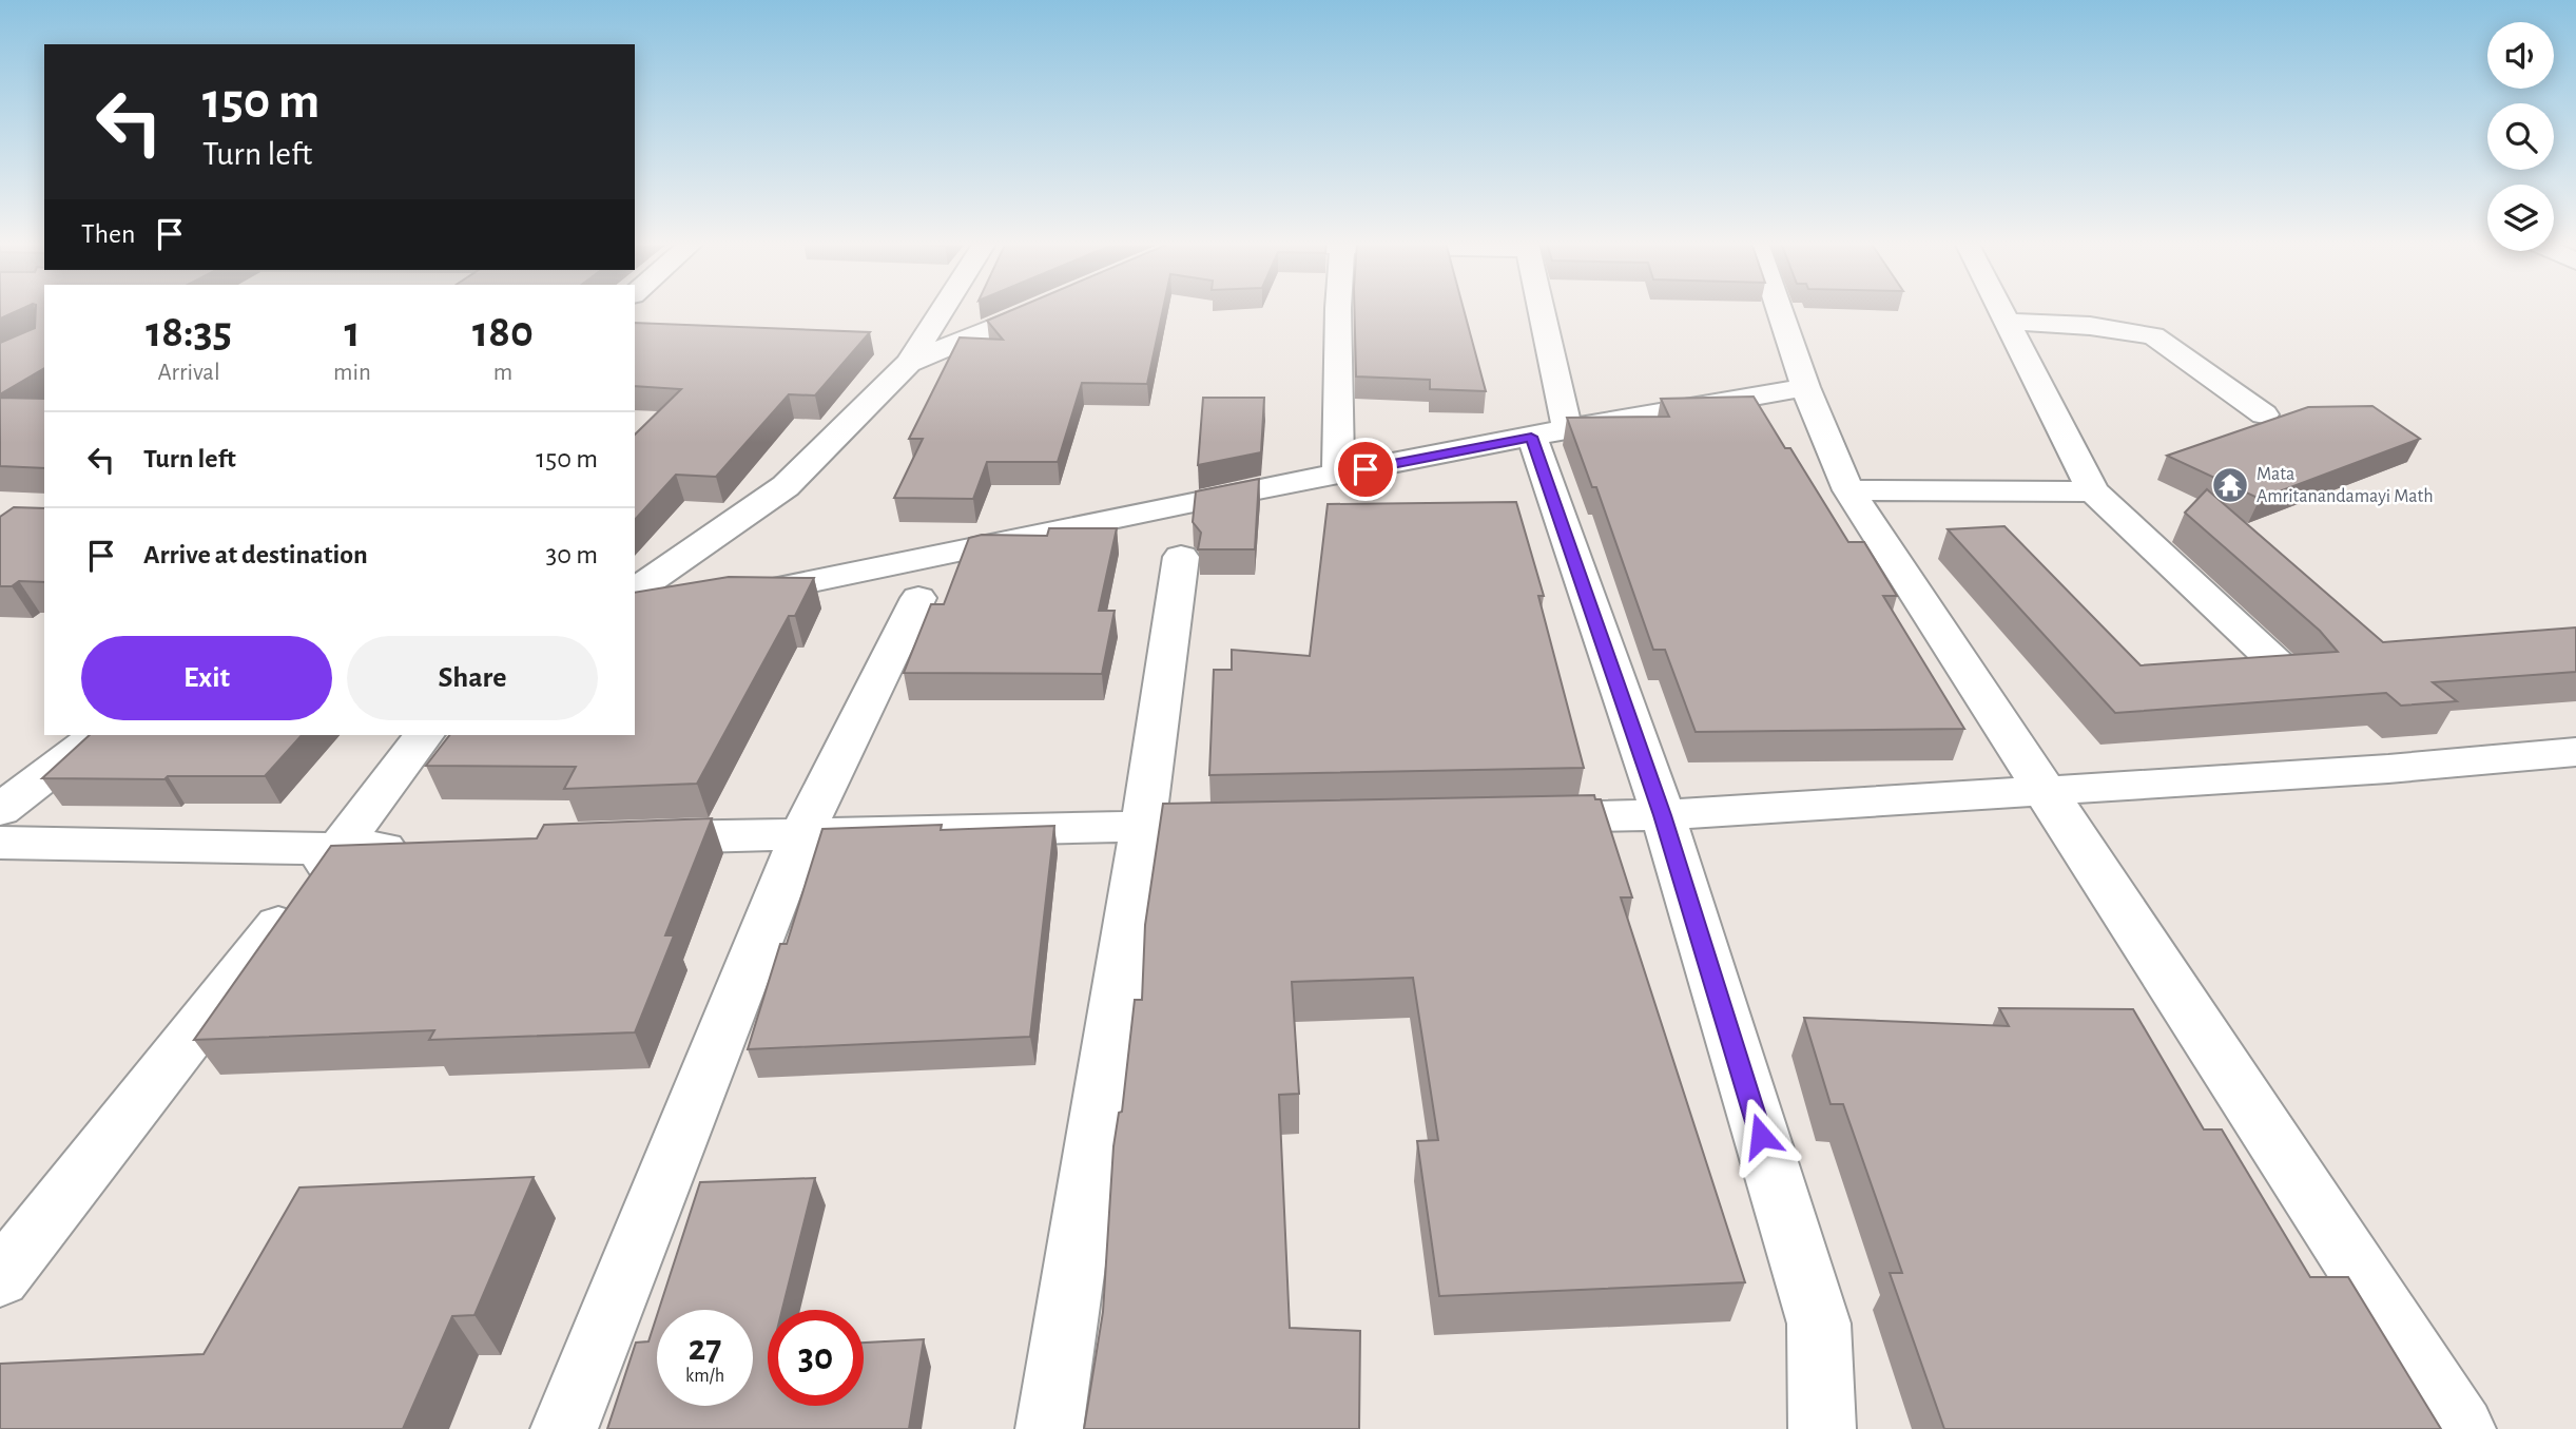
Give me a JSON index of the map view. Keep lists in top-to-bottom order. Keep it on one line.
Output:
{"places":{"temple":["Mata Amritanandamayi Math"]},"page":{"turn":["150 m","Turn left"],"then":"Then","eta":["18:35","Arrival","1","min","180","m"],"list":[{"name":"Turn left","value":"150 m"},{"name":"Arrive at destination","value":"30 m"}],"buttons":["Exit","Share"],"speed":"27 km/h","limit":"30"}}
